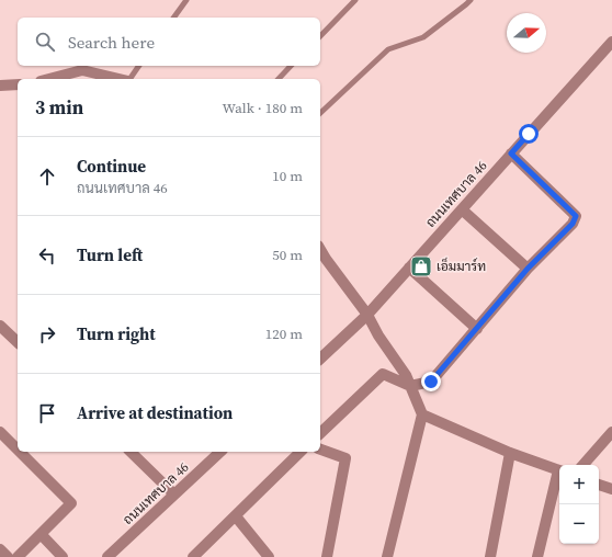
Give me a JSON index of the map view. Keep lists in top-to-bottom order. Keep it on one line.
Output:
{"streets":{"street":["ถนนเทศบาล 46"]},"places":{"shop":["เอ็มมาร์ท"]},"north":"right","page":{"search":"Search here","heading":["3 min","Walk · 180 m"],"list":[["Continue","ถนนเทศบาล 46","10 m"],["Turn left","50 m"],["Turn right","120 m"],"Arrive at destination"],"map_buttons":["+","−"]}}
